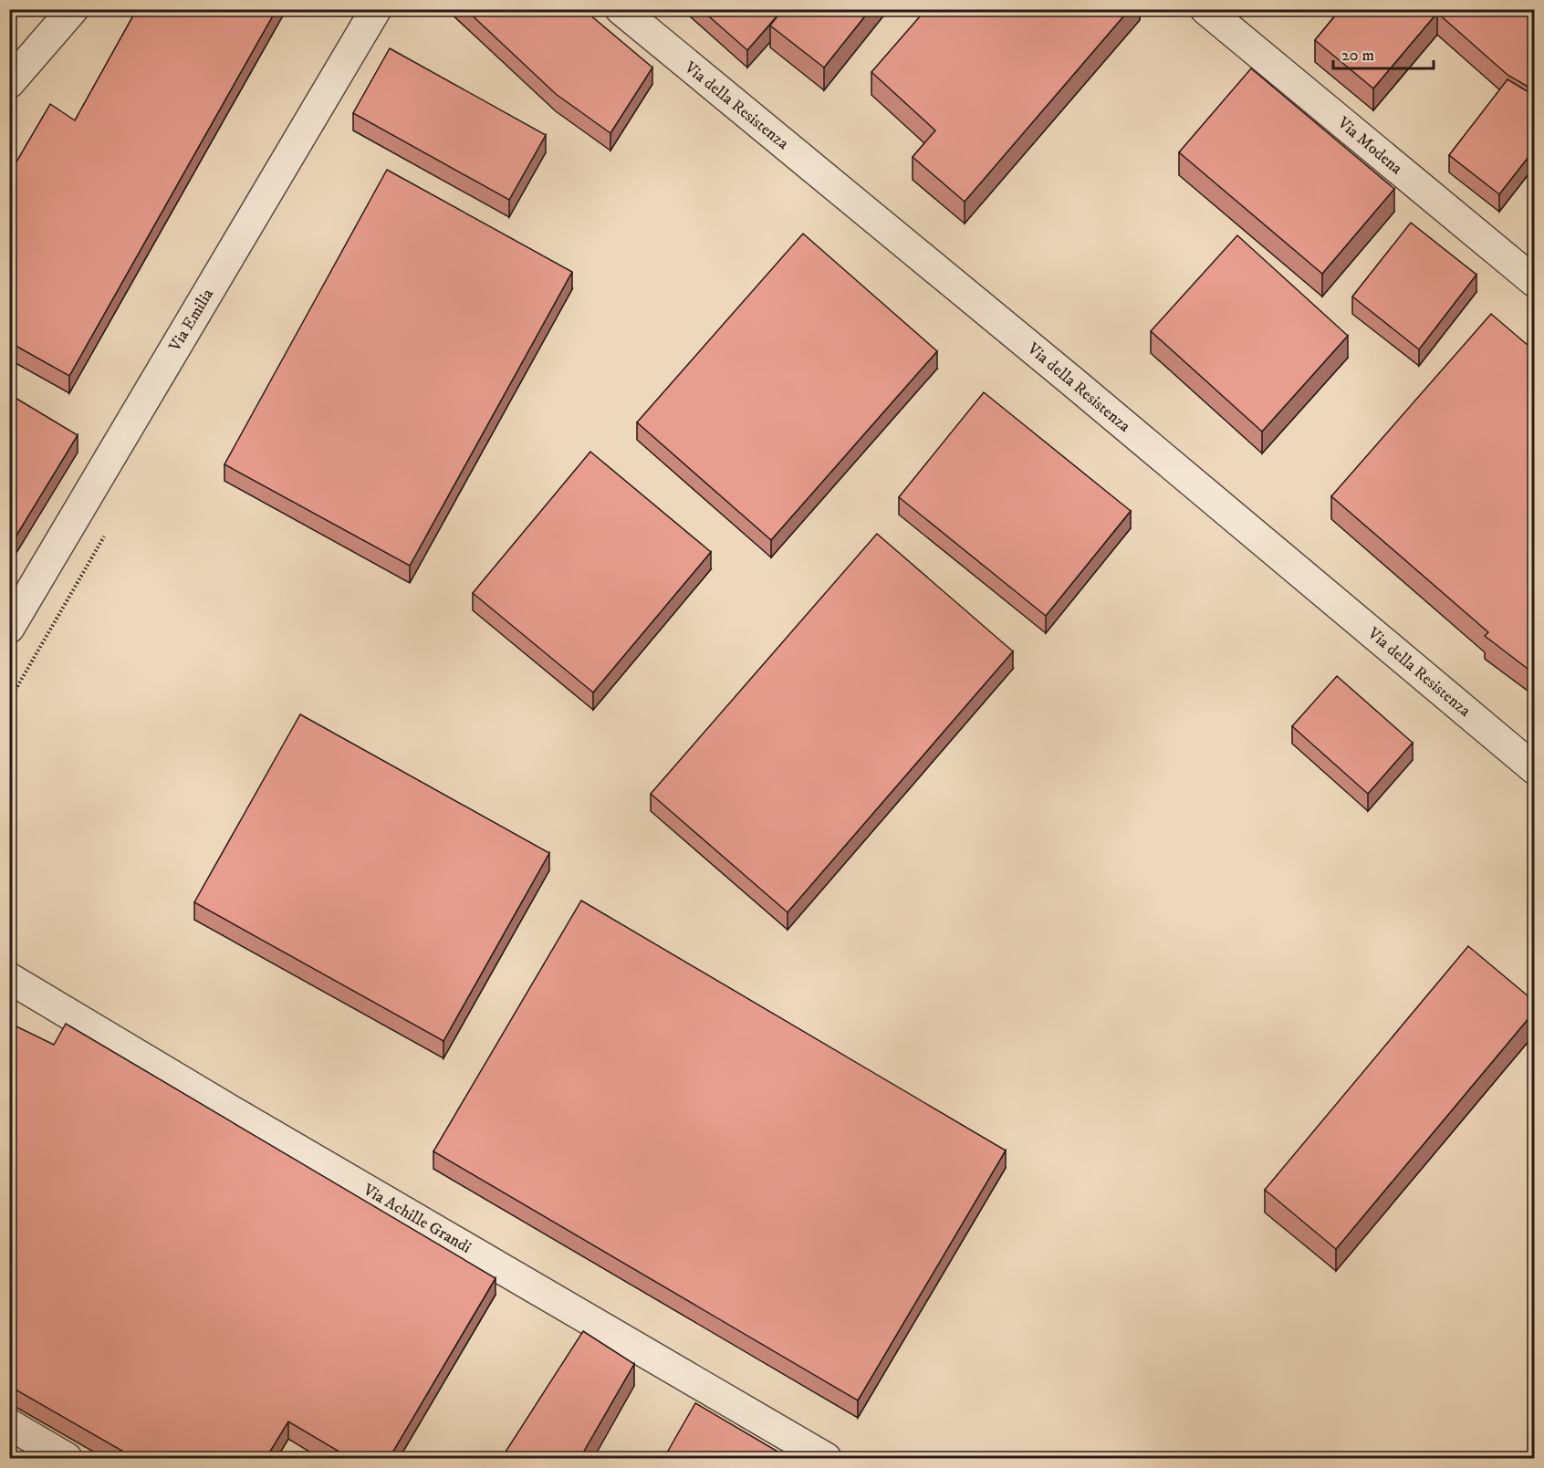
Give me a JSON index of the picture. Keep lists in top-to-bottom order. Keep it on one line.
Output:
{"streets":{"street":["Via della Resistenza","Via Modena","Via Emilia","Via Achille Grandi"]},"scale_bar":"20 m"}
